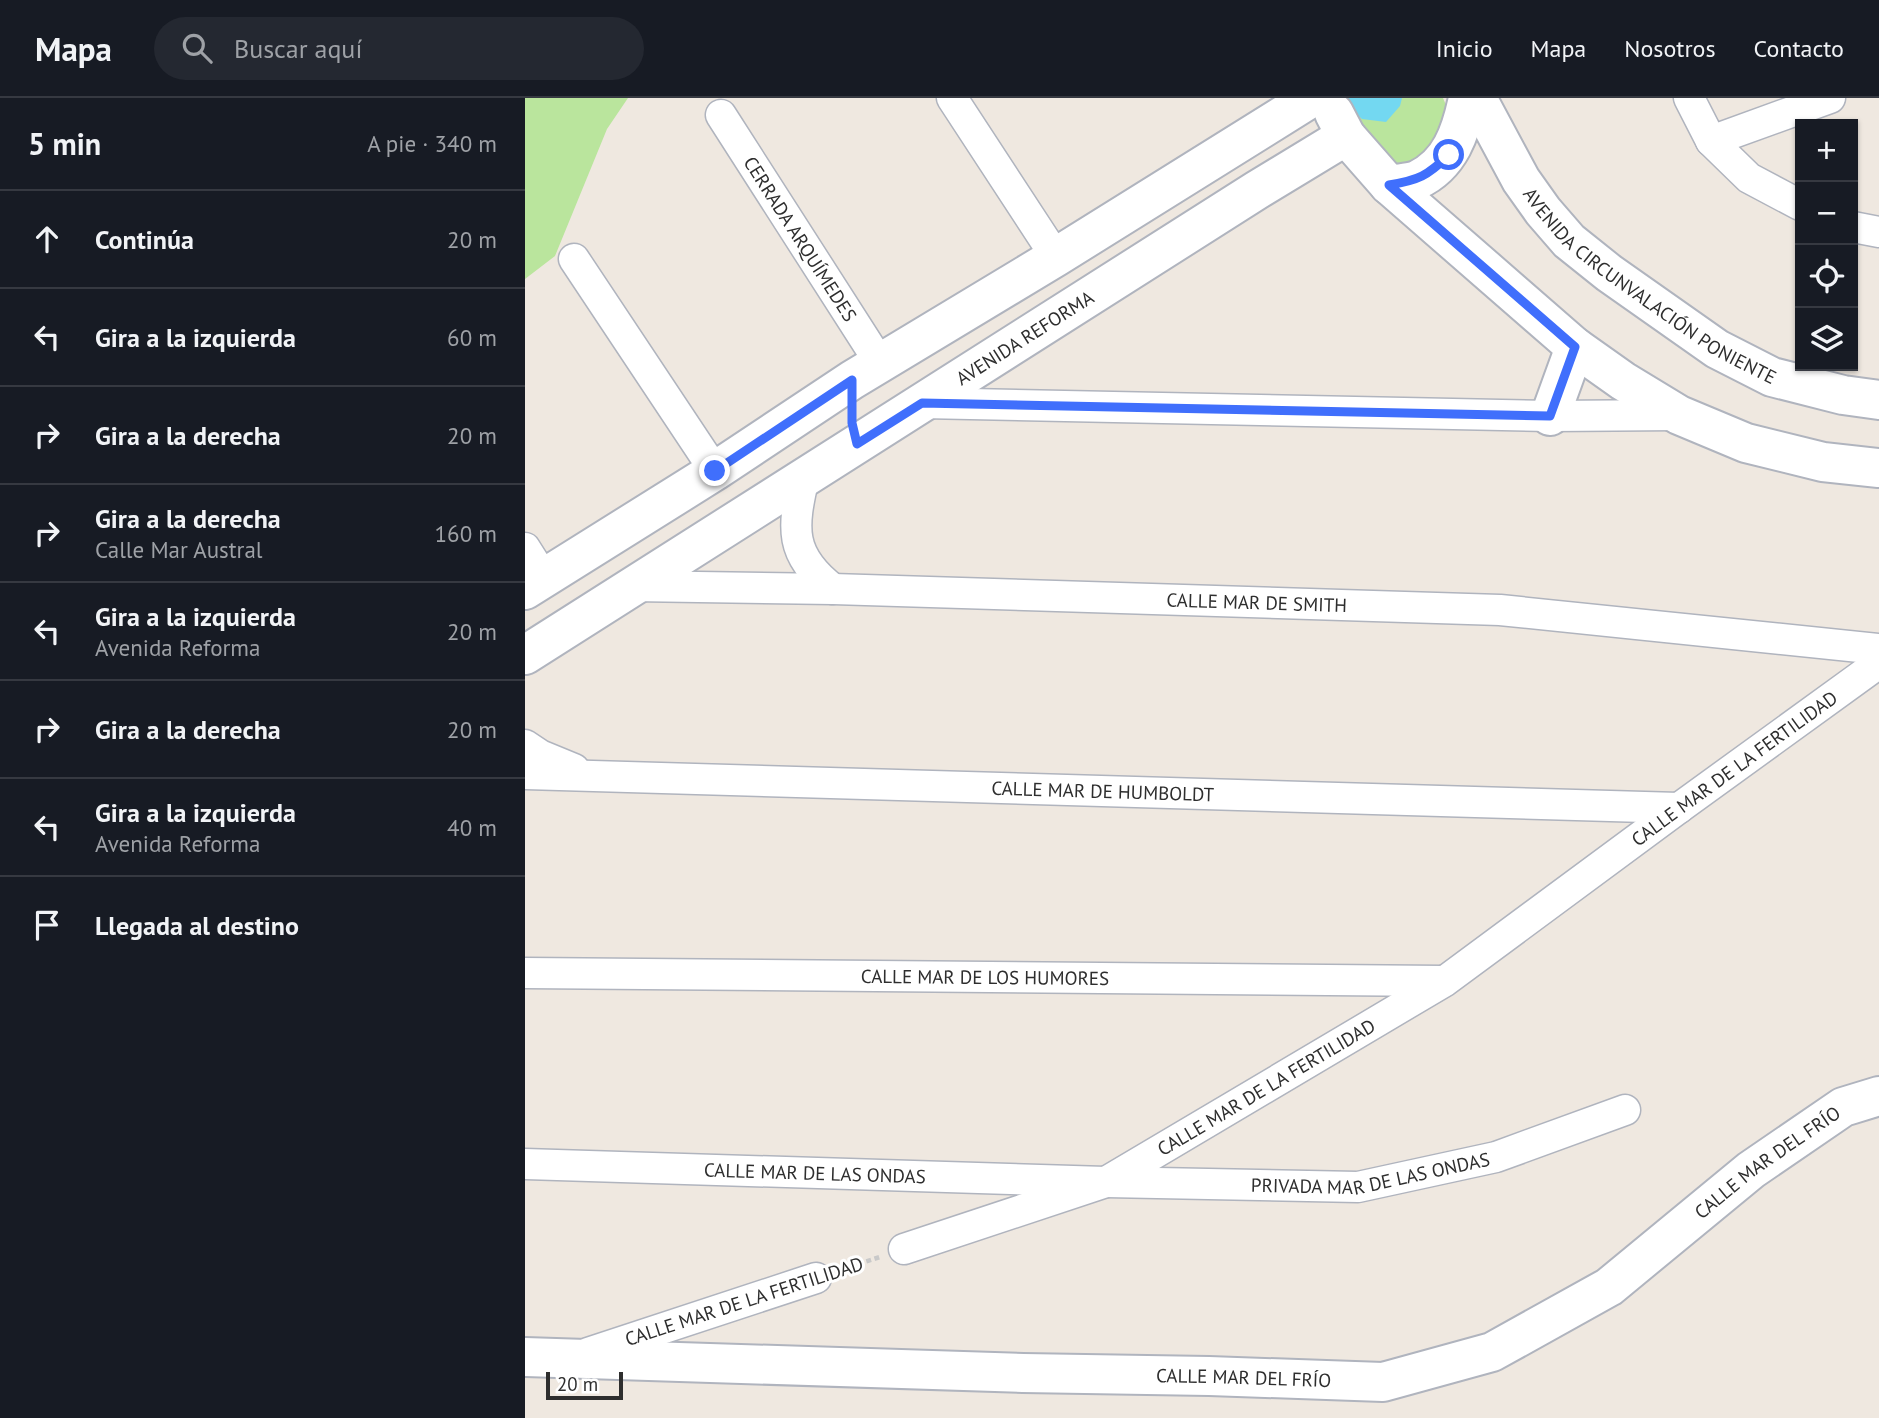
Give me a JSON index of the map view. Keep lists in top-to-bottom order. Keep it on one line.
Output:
{"streets":{"main road":["AVENIDA CIRCUNVALACIÓN PONIENTE","AVENIDA REFORMA","CALLE MAR DEL FRÍO"],"street":["CERRADA ARQUÍMEDES","CALLE MAR DE SMITH","CALLE MAR DE LA FERTILIDAD","CALLE MAR DE HUMBOLDT","CALLE MAR DE LOS HUMORES","PRIVADA MAR DE LAS ONDAS","CALLE MAR DE LAS ONDAS"]},"crossings":[["AVENIDA REFORMA","CALLE MAR DE SMITH"],["CALLE MAR DE LA FERTILIDAD","CALLE MAR DE HUMBOLDT"],["CALLE MAR DE LA FERTILIDAD","CALLE MAR DE LOS HUMORES"],["CALLE MAR DE LA FERTILIDAD","CALLE MAR DEL FRÍO"],["CALLE MAR DE LA FERTILIDAD","PRIVADA MAR DE LAS ONDAS"],["CALLE MAR DE LA FERTILIDAD","CALLE MAR DE LAS ONDAS"],["PRIVADA MAR DE LAS ONDAS","CALLE MAR DE LAS ONDAS"]],"scale_bar":"20 m","page":{"header":"Mapa","search":"Buscar aquí","nav":["Inicio","Mapa","Nosotros","Contacto"],"heading":["5 min","A pie · 340 m"],"map_buttons":["+","−"],"list":[["Continúa","20 m"],["Gira a la izquierda","60 m"],["Gira a la derecha","20 m"],["Gira a la derecha","Calle Mar Austral","160 m"],["Gira a la izquierda","Avenida Reforma","20 m"],["Gira a la derecha","20 m"],["Gira a la izquierda","Avenida Reforma","40 m"],"Llegada al destino"],"scale":"20 m"}}
